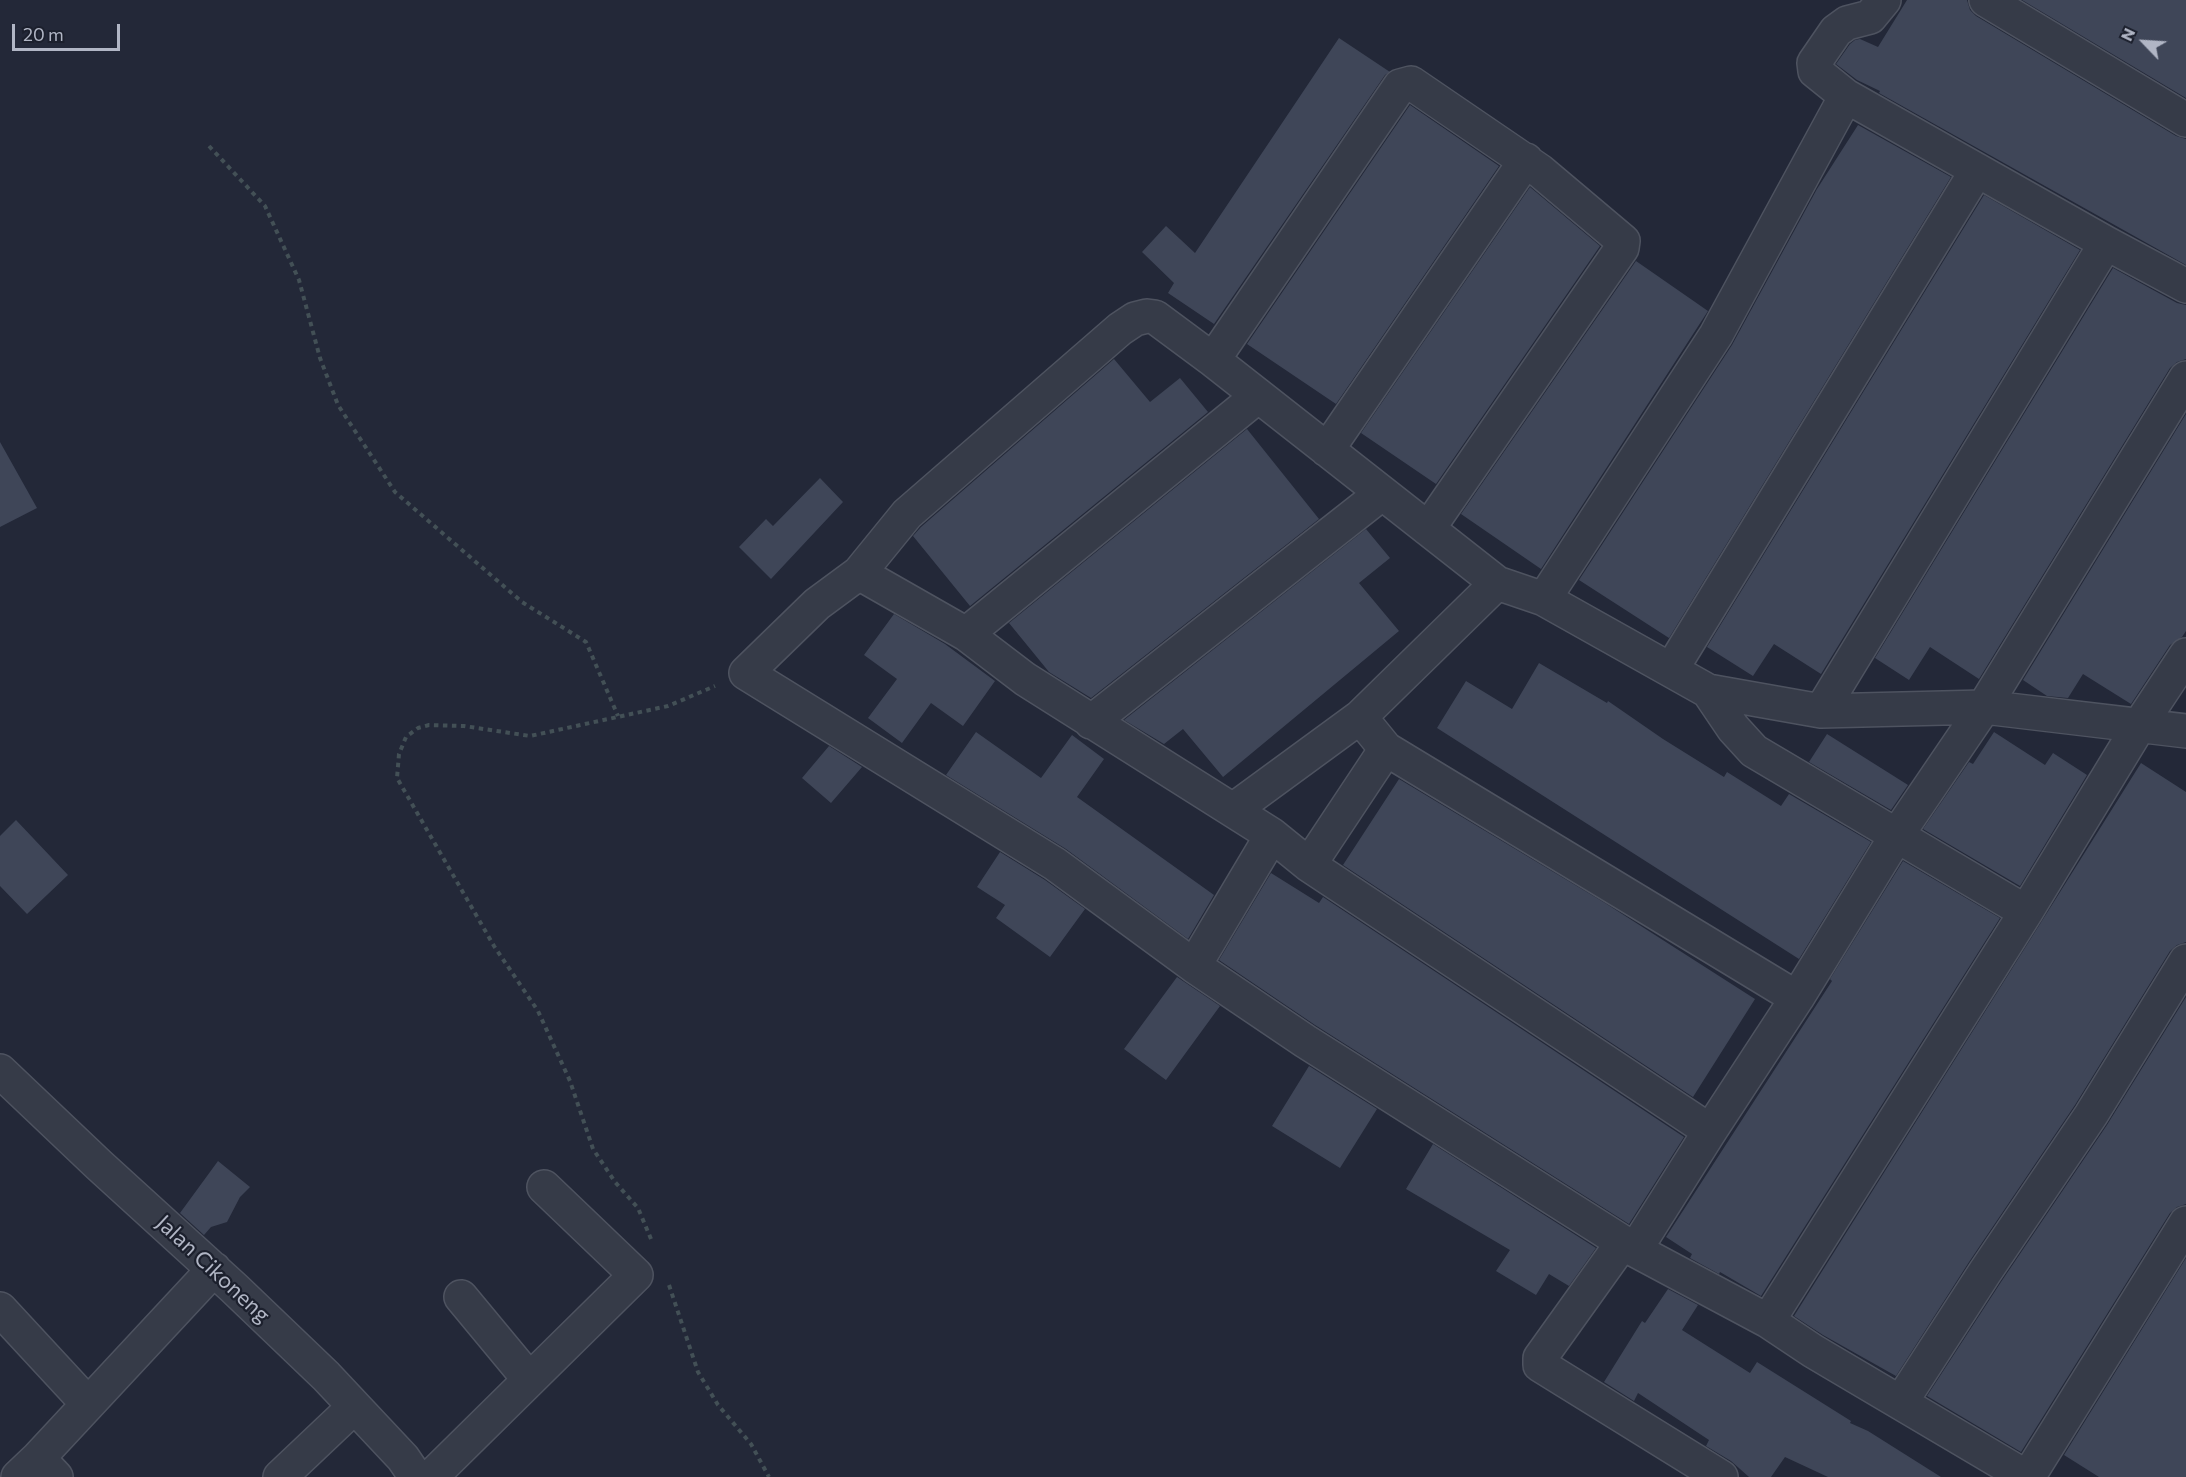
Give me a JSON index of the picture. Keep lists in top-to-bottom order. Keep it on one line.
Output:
{"streets":{"street":["Jalan Cikoneng"]},"scale_bar":"20 m","north":"top left"}
